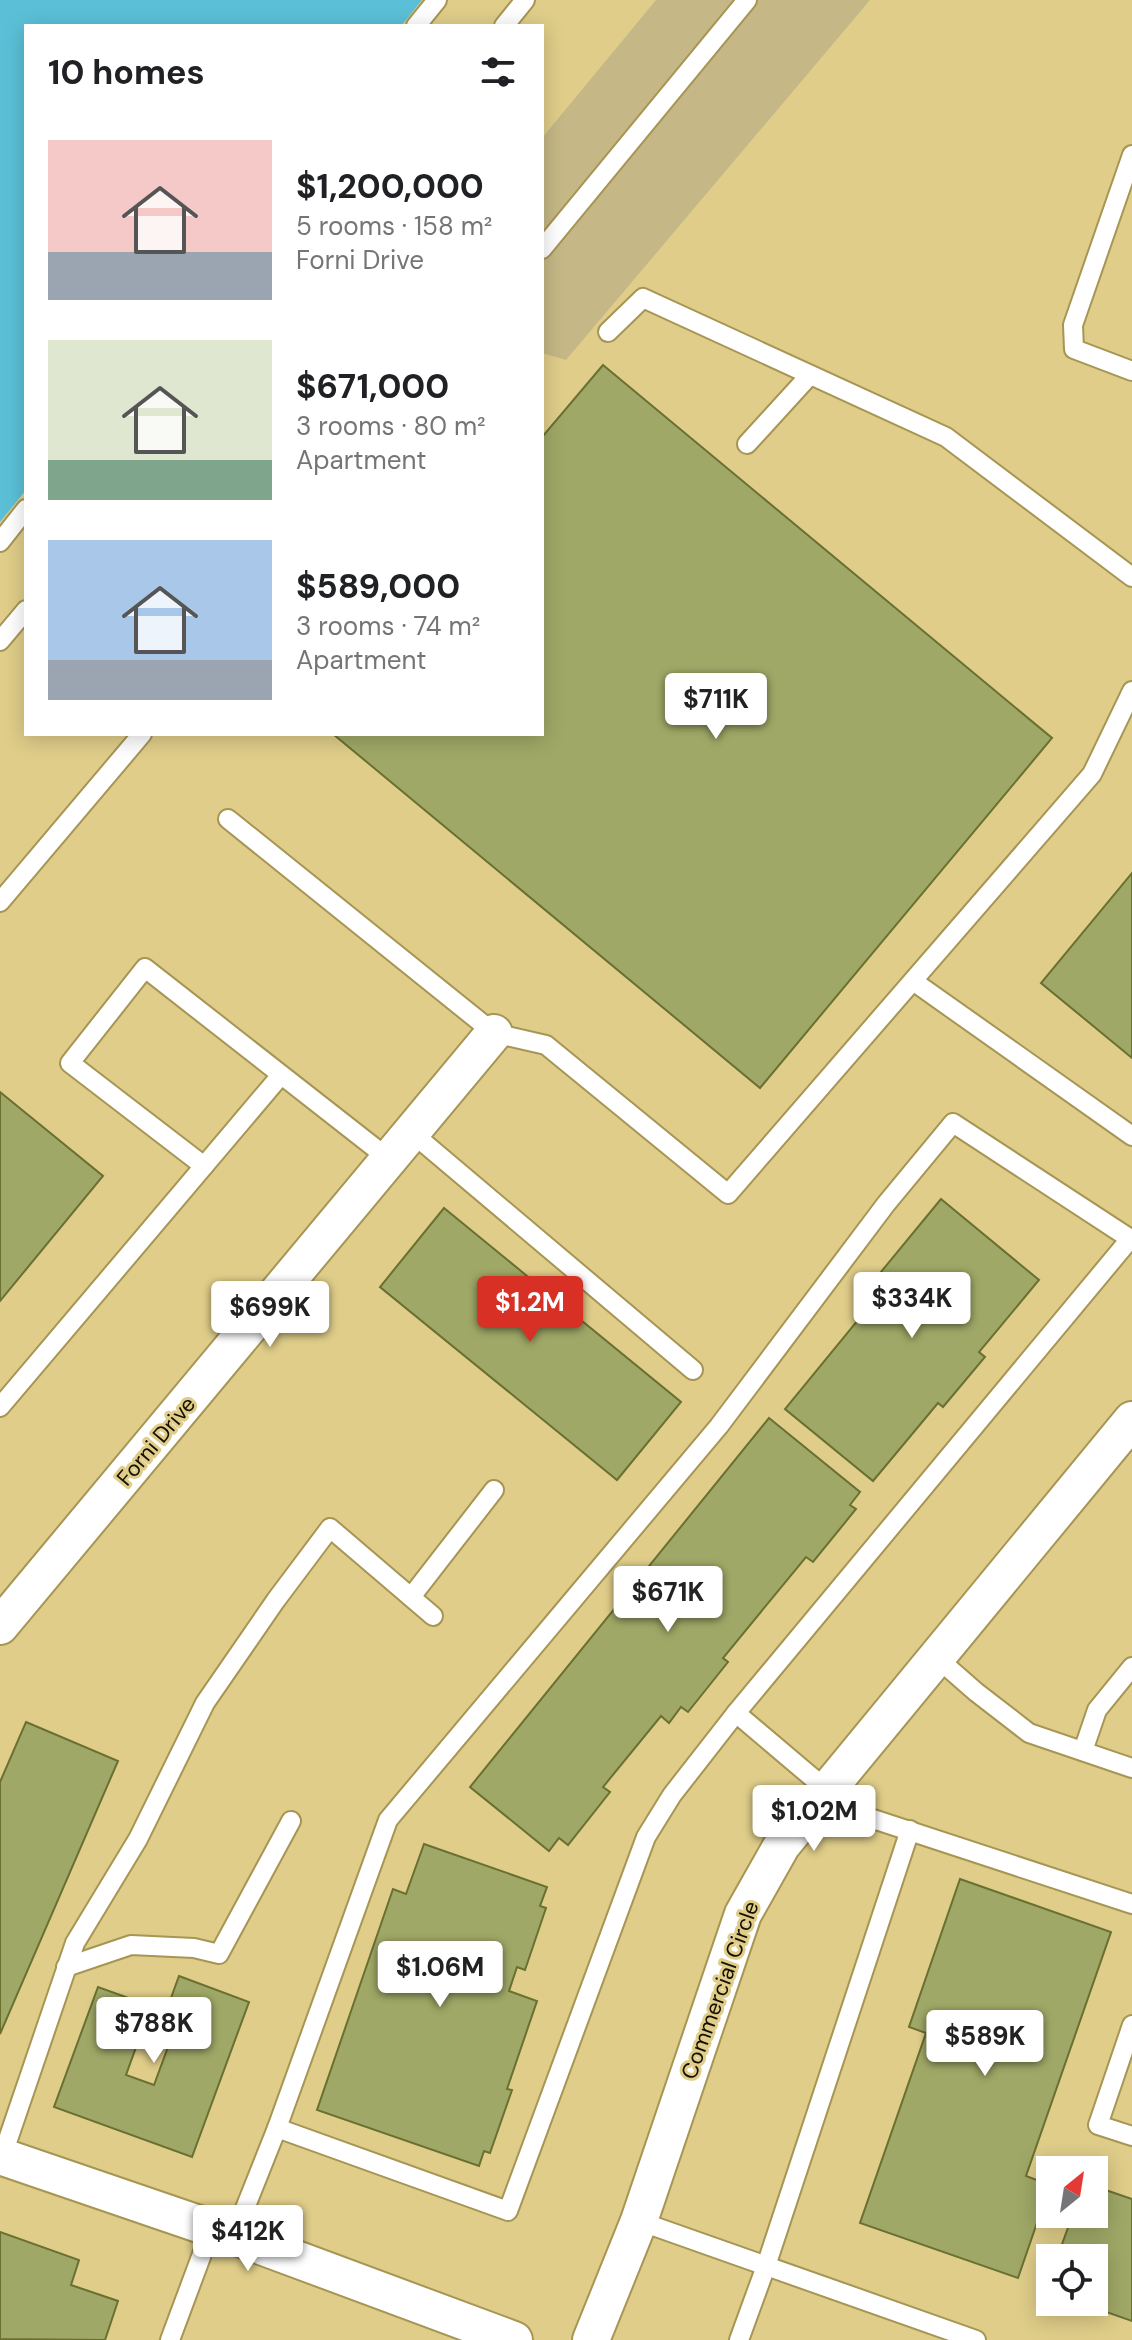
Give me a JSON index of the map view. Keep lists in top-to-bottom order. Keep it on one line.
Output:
{"streets":{"street":["Forni Drive","Commercial Circle"]},"north":"top right","page":{"heading":"10 homes","list":[{"name":"$1,200,000","note":"5 rooms · 158 m² · Forni Drive"},{"name":"$671,000","note":"3 rooms · 80 m² · Apartment"},{"name":"$589,000","note":"3 rooms · 74 m² · Apartment"}],"price":["$711K","$334K","$1.2M","$699K","$671K","$1.02M","$1.06M","$788K","$589K","$412K"]}}
